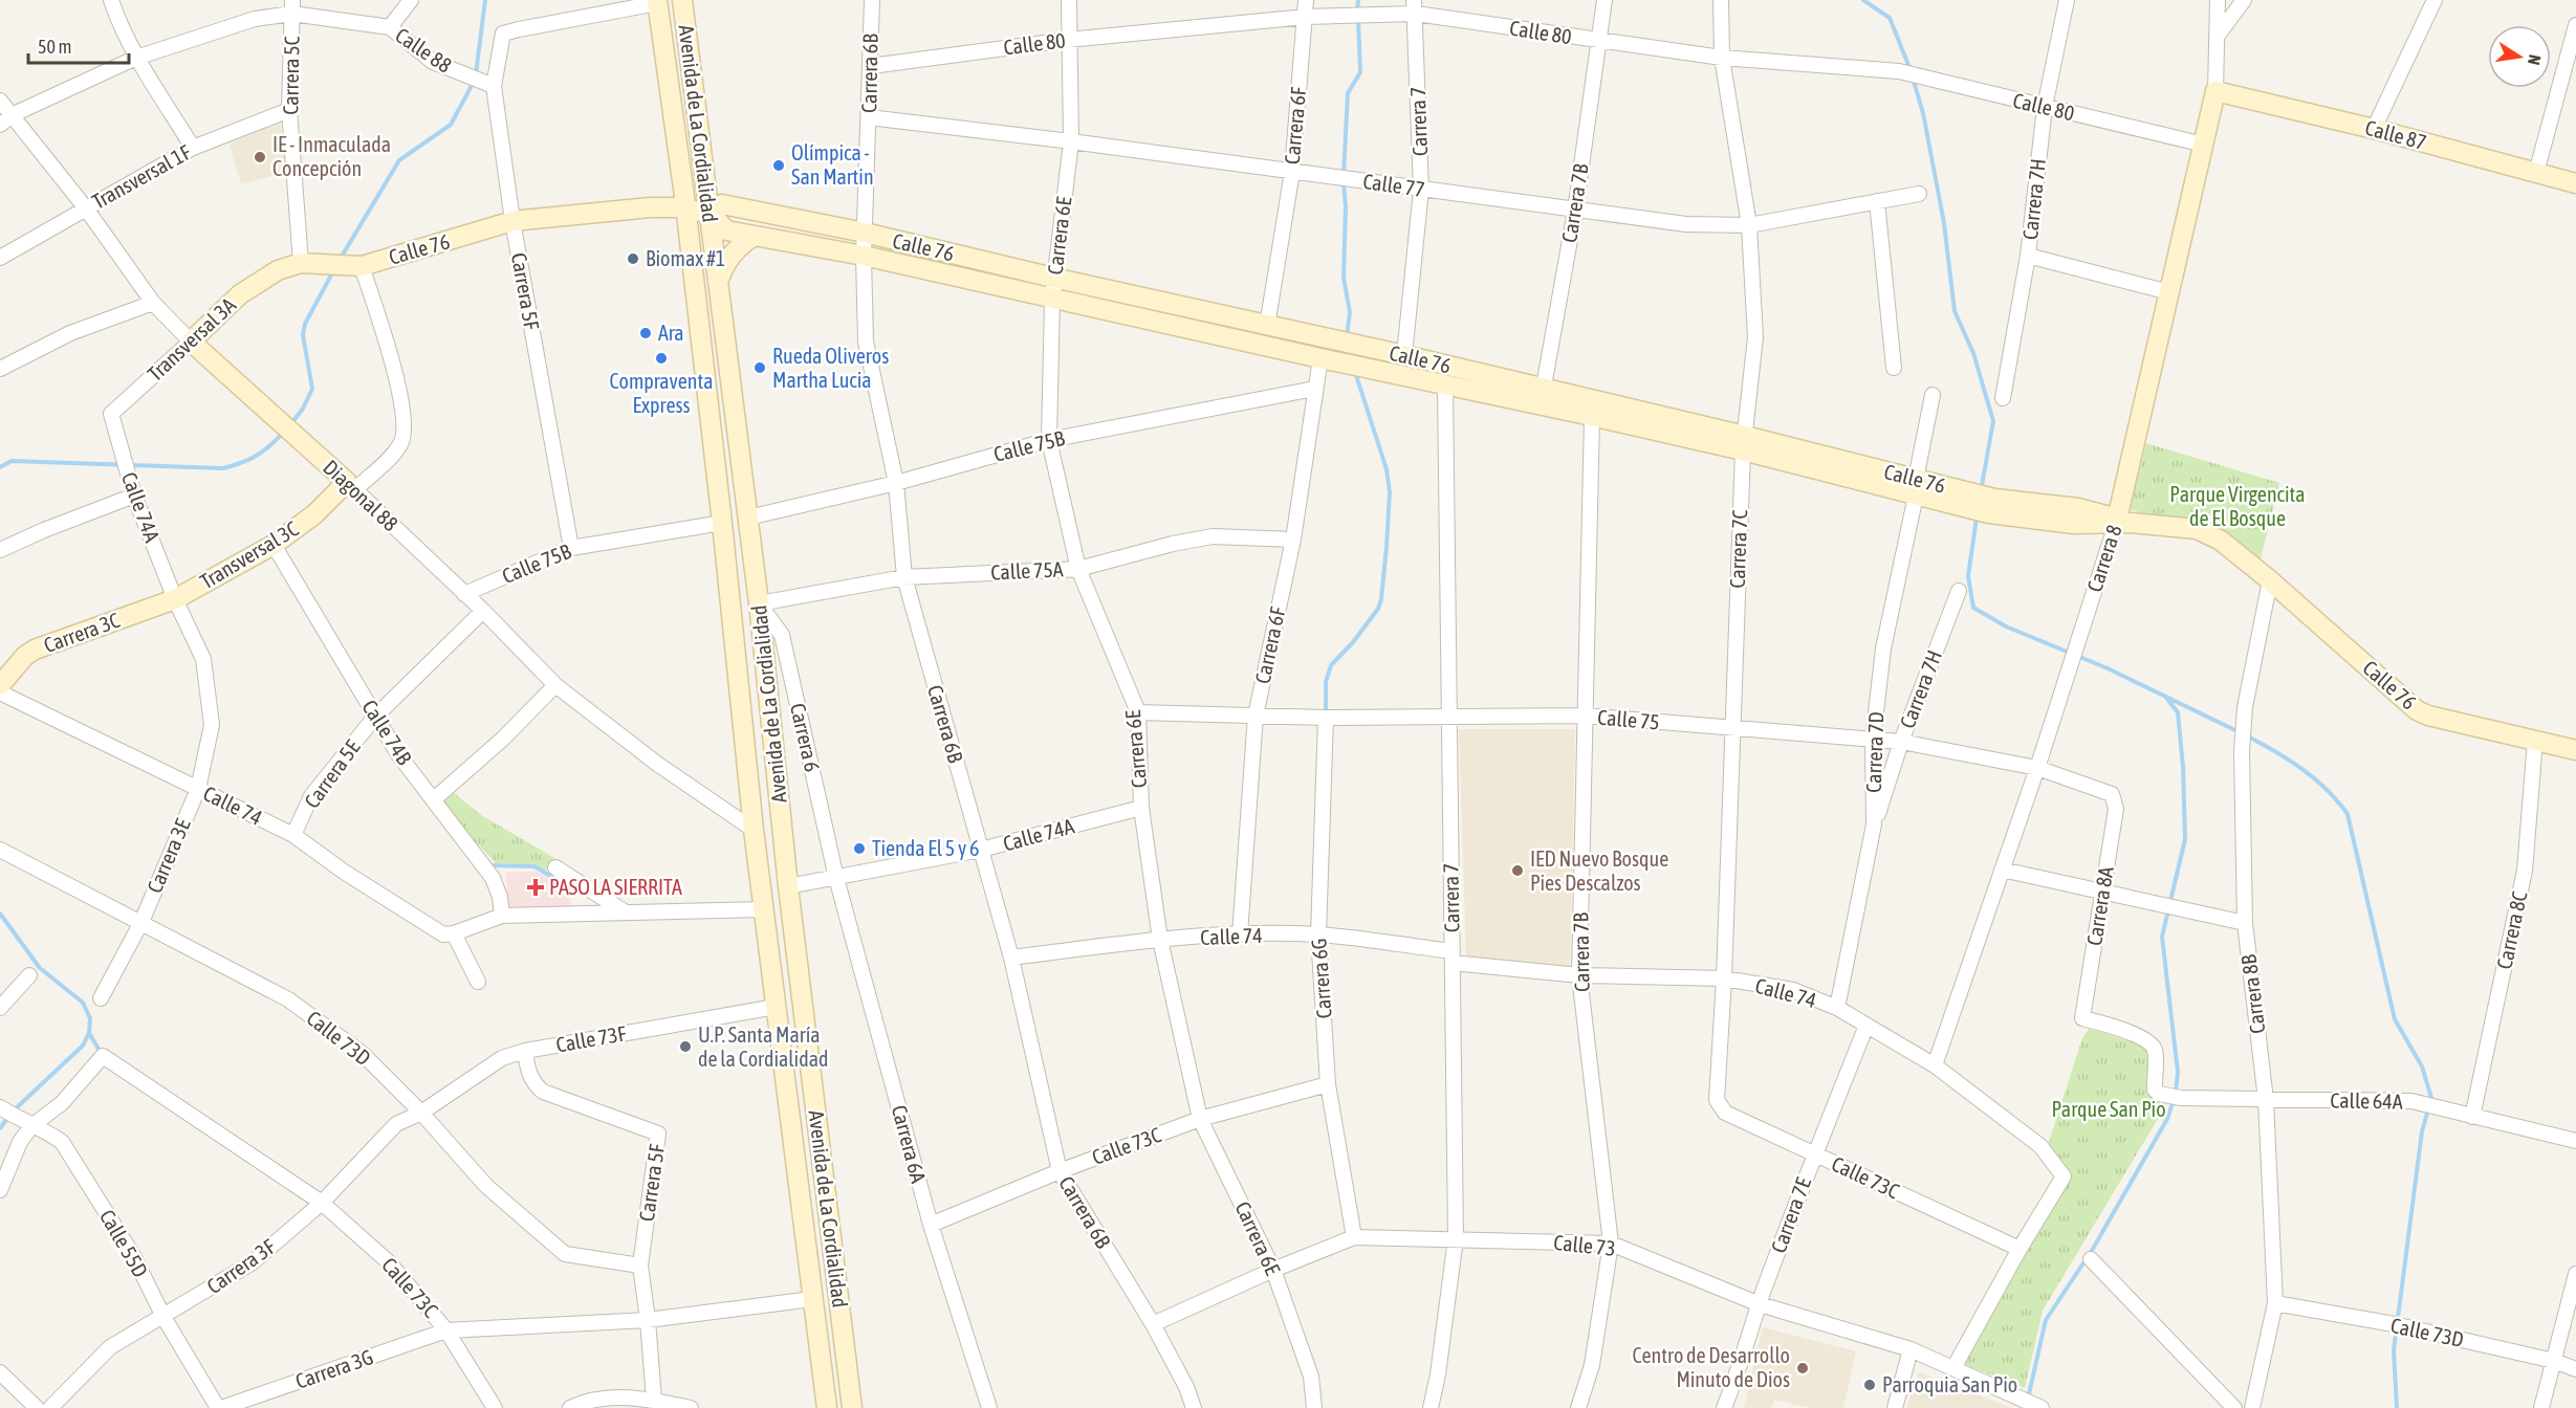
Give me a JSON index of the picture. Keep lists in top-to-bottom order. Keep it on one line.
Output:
{"streets":{"street":["Calle 80","Calle 88","Carrera 6B","Carrera 5C","Carrera 7","Avenida de La Cordialidad","Carrera 6F","Calle 87","Transversal 1F","Calle 77","Carrera 7H","Carrera 7B","Carrera 6E","Calle 76","Carrera 5F","Transversal 3A","Calle 75B","Diagonal 88","Calle 74A","Carrera 7C","Transversal 3C","Carrera 8","Calle 75A","Carrera 3C","Calle 75","Calle 74B","Carrera 6","Carrera 7D","Carrera 5E","Calle 74","Carrera 3E","Carrera 8A","Carrera 8C","Carrera 6G","Carrera 8B","Calle 73D","Calle 73F","Calle 64A","Carrera 6A","Calle 73C","Carrera 7E","Calle 55D","Calle 73","Carrera 3F","Carrera 3G"]},"crossings":[["Calle 80","Carrera 6B"],["Calle 80","Carrera 7"],["Calle 80","Carrera 6F"],["Calle 80","Carrera 7H"],["Calle 80","Carrera 7B"],["Calle 80","Carrera 6E"],["Calle 80","Carrera 7C"],["Calle 80","Carrera 8"],["Calle 88","Carrera 5C"],["Calle 88","Carrera 5F"],["Calle 88","Diagonal 88"],["Carrera 6B","Calle 77"],["Carrera 6B","Calle 76"],["Carrera 6B","Calle 75B"],["Carrera 6B","Calle 74A"],["Carrera 6B","Calle 75A"],["Carrera 6B","Calle 74"],["Carrera 6B","Calle 73C"],["Carrera 6B","Calle 73"],["Carrera 5C","Transversal 1F"],["Carrera 5C","Calle 76"],["Carrera 7","Calle 77"],["Carrera 7","Calle 76"],["Carrera 7","Calle 75"],["Carrera 7","Calle 74"],["Carrera 7","Calle 73"],["Avenida de La Cordialidad","Calle 76"],["Avenida de La Cordialidad","Carrera 5F"],["Avenida de La Cordialidad","Calle 75B"],["Avenida de La Cordialidad","Diagonal 88"],["Avenida de La Cordialidad","Calle 74A"],["Avenida de La Cordialidad","Calle 75A"],["Avenida de La Cordialidad","Carrera 6"],["Avenida de La Cordialidad","Calle 73F"],["Avenida de La Cordialidad","Calle 73C"],["Carrera 6F","Calle 77"],["Carrera 6F","Calle 76"],["Carrera 6F","Calle 75B"],["Carrera 6F","Calle 75A"],["Carrera 6F","Calle 75"],["Carrera 6F","Calle 74"],["Calle 87","Carrera 8"],["Transversal 1F","Diagonal 88"],["Calle 77","Carrera 7B"],["Calle 77","Carrera 6E"],["Calle 77","Carrera 7C"],["Carrera 7H","Calle 75"],["Carrera 7H","Carrera 7D"],["Carrera 7B","Calle 76"],["Carrera 7B","Calle 75"],["Carrera 7B","Calle 74"],["Carrera 7B","Calle 73"],["Carrera 6E","Calle 76"],["Carrera 6E","Calle 75B"],["Carrera 6E","Calle 74A"],["Carrera 6E","Calle 75A"],["Carrera 6E","Calle 75"],["Carrera 6E","Calle 74"],["Carrera 6E","Calle 73C"],["Carrera 6E","Calle 73"],["Calle 76","Carrera 5F"],["Calle 76","Transversal 3A"],["Calle 76","Carrera 7C"],["Calle 76","Transversal 3C"],["Calle 76","Carrera 8"],["Calle 76","Carrera 7D"],["Calle 76","Carrera 8C"],["Calle 76","Carrera 8B"],["Carrera 5F","Calle 75B"],["Carrera 5F","Calle 73D"],["Carrera 5F","Calle 73F"],["Carrera 5F","Calle 73C"],["Transversal 3A","Diagonal 88"],["Transversal 3A","Calle 74A"],["Calle 75B","Diagonal 88"],["Diagonal 88","Transversal 3C"],["Diagonal 88","Carrera 5E"],["Calle 74A","Transversal 3C"],["Calle 74A","Carrera 3C"],["Calle 74A","Carrera 6"],["Calle 74A","Carrera 3E"],["Calle 74A","Carrera 6A"],["Carrera 7C","Calle 75"],["Carrera 7C","Calle 74"],["Carrera 7C","Calle 73C"],["Transversal 3C","Carrera 3C"],["Transversal 3C","Calle 74B"],["Transversal 3C","Carrera 3E"],["Carrera 8","Calle 75"],["Carrera 8","Calle 74"],["Calle 75A","Carrera 6"],["Carrera 3C","Carrera 3E"],["Calle 75","Carrera 7D"],["Calle 75","Carrera 8A"],["Calle 75","Carrera 6G"],["Calle 74B","Carrera 5E"],["Carrera 6","Carrera 6A"],["Carrera 7D","Calle 74"],["Carrera 5E","Calle 74"],["Calle 74","Carrera 3E"],["Calle 74","Carrera 6G"],["Calle 74","Calle 73C"],["Calle 74","Carrera 7E"],["Carrera 3E","Calle 73D"],["Carrera 8A","Calle 64A"],["Carrera 8C","Calle 64A"],["Carrera 6G","Calle 73C"],["Carrera 6G","Calle 73"],["Carrera 8B","Calle 73D"],["Carrera 8B","Calle 64A"],["Calle 73D","Calle 73F"],["Calle 73D","Carrera 3F"],["Calle 73F","Carrera 3F"],["Carrera 6A","Calle 73C"],["Calle 73C","Carrera 7E"],["Calle 73C","Calle 55D"],["Calle 73C","Carrera 3F"],["Calle 73C","Carrera 3G"],["Carrera 7E","Calle 73"],["Calle 55D","Carrera 3F"],["Calle 55D","Carrera 3G"]],"parks":["Parque Virgencita de El Bosque","Parque San Pio"],"places":{"other":["IE - Inmaculada Concepción","Olímpica - San Martin","Biomax #1","Ara","Compraventa Express","Rueda Oliveros Martha Lucia","Tienda El 5 y 6","IED Nuevo Bosque Pies Descalzos","U.P. Santa María de la Cordialidad","Centro de Desarrollo Minuto de Dios","Parroquia San Pio"],"health":["PASO LA SIERRITA"]},"scale_bar":"50 m","north":"right"}
